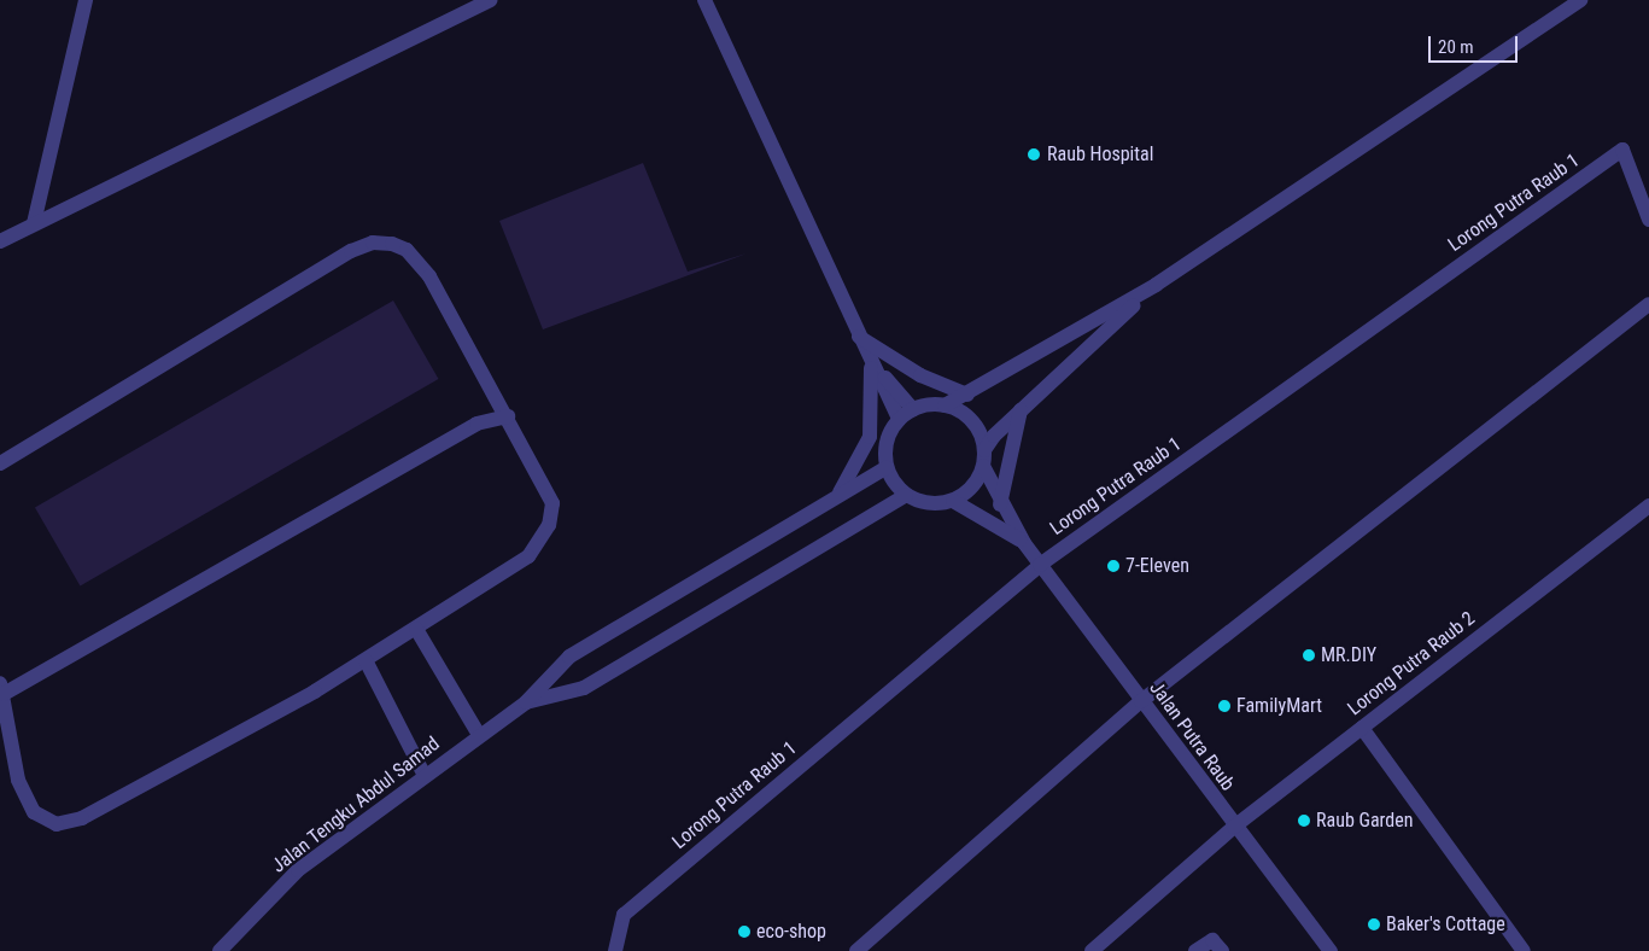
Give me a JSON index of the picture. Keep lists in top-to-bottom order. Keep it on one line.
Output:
{"streets":{"street":["Lorong Putra Raub 1","Lorong Putra Raub 2","Jalan Putra Raub","Jalan Tengku Abdul Samad"]},"crossings":[["Lorong Putra Raub 1","Jalan Putra Raub"],["Lorong Putra Raub 2","Jalan Putra Raub"]],"places":["Raub Hospital","7-Eleven","MR.DIY","FamilyMart","Raub Garden","Baker's Cottage","eco-shop"],"scale_bar":"20 m"}
